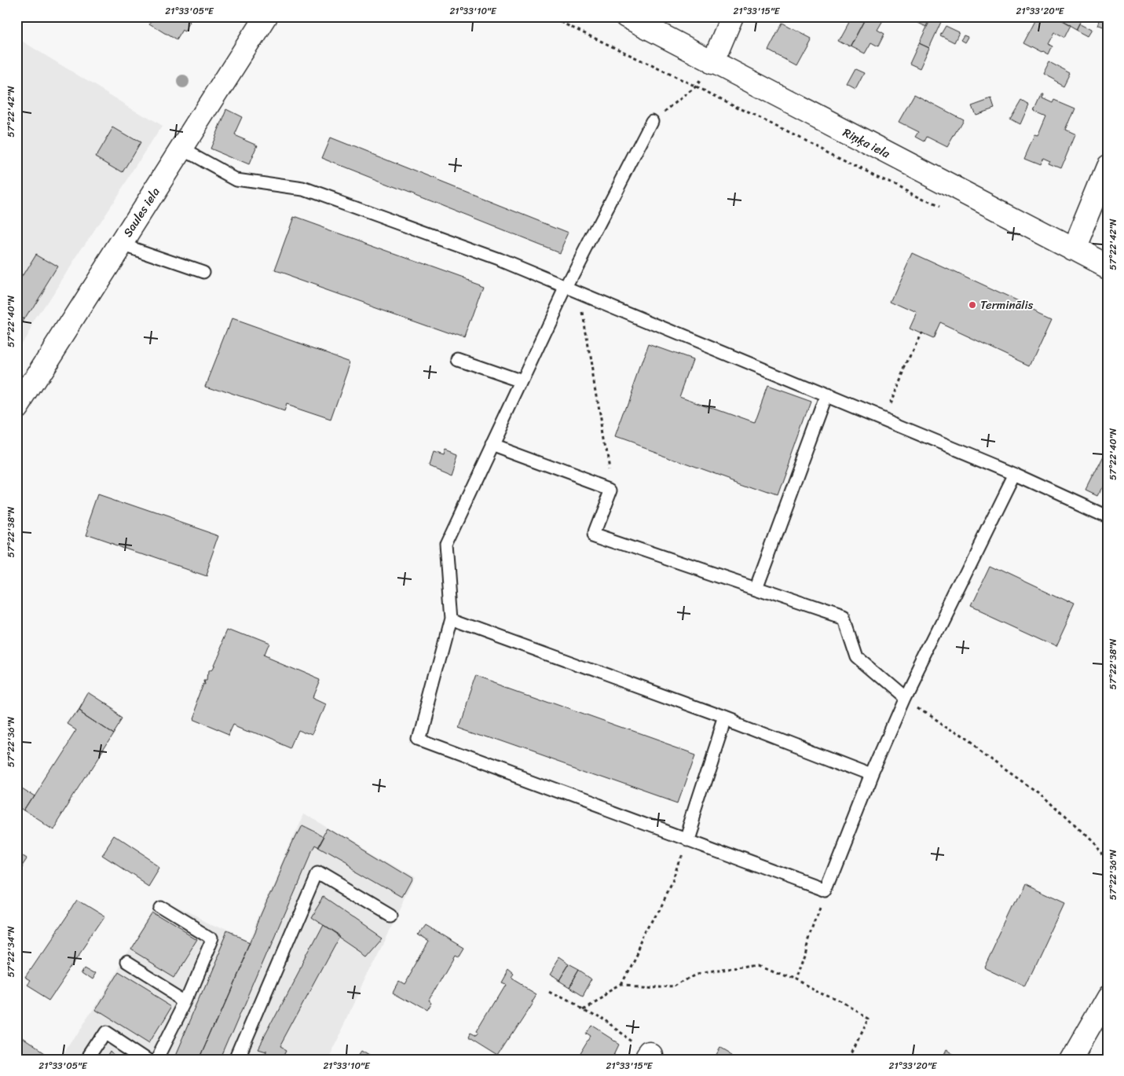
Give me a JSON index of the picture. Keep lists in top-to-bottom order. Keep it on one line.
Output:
{"streets":{"street":["Riņķa iela","Saules iela"]},"places":["Terminālis"],"coordinates":["21°33'05\"E","21°33'10\"E","21°33'15\"E","21°33'20\"E","57°22'42\"N","57°22'40\"N","57°22'38\"N","57°22'36\"N","57°22'34\"N"]}
